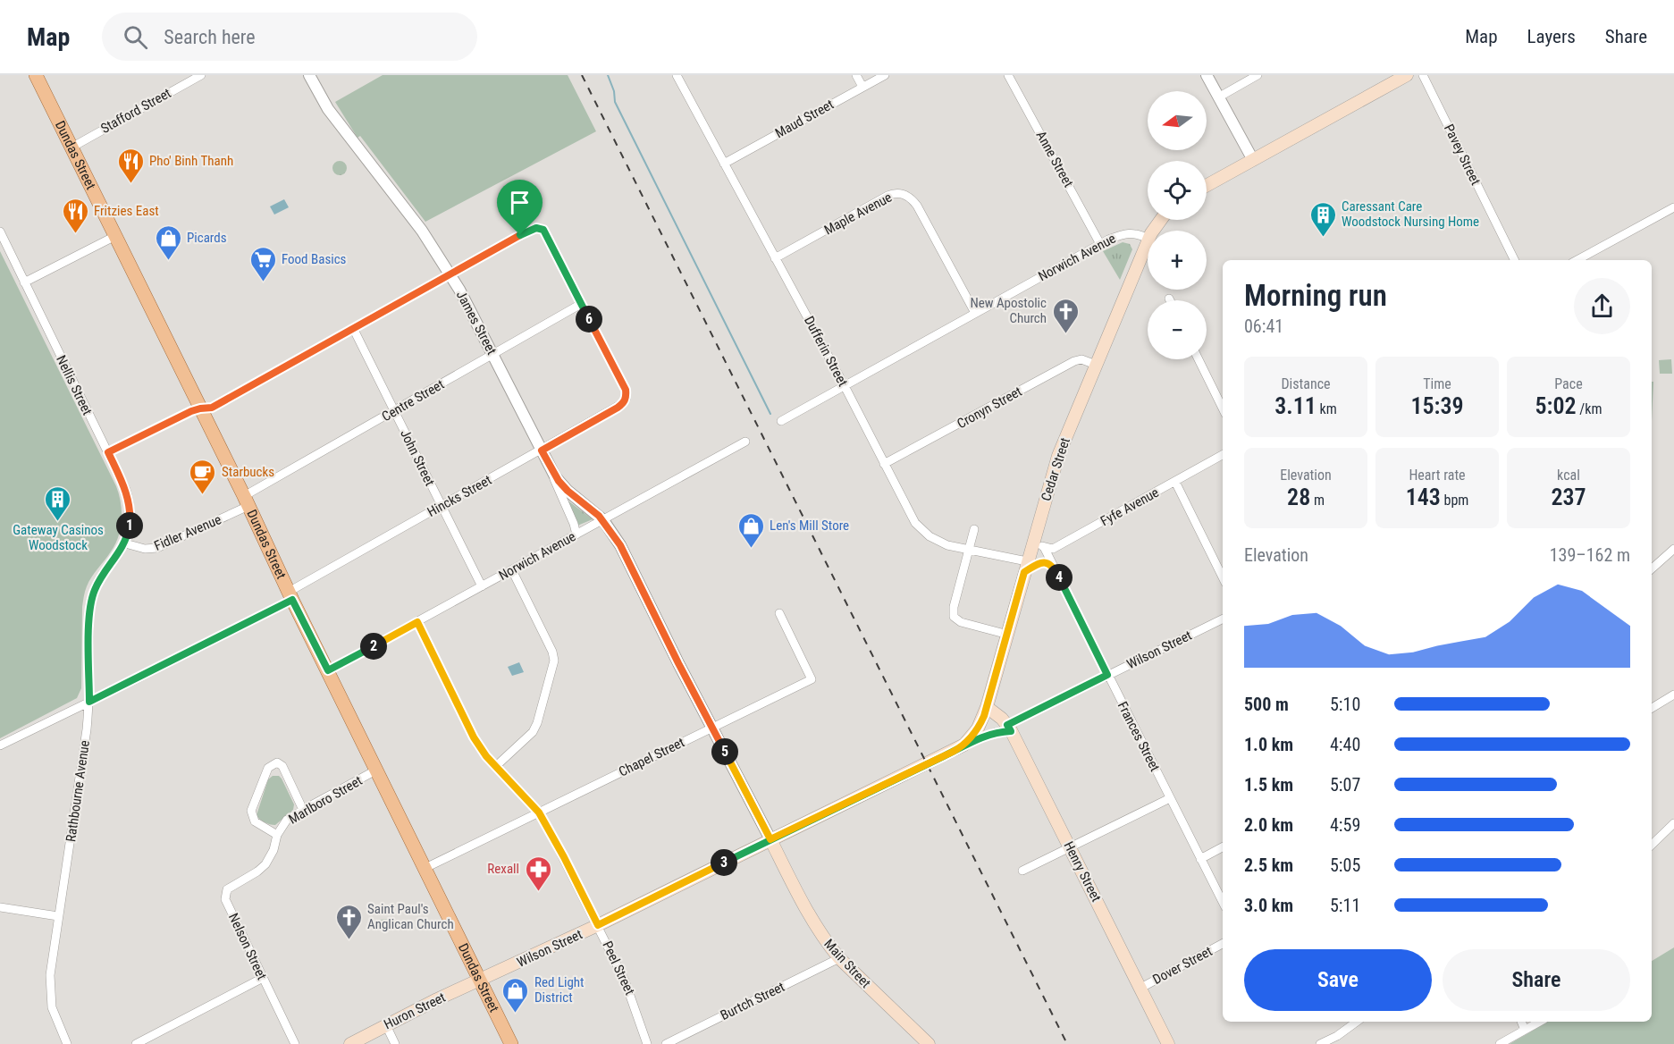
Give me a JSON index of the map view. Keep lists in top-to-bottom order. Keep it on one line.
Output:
{"streets":{"main road":["Dundas Street","Cedar Street","Wilson Street","Henry Street","Main Street","Huron Street"],"street":["Stafford Street","Maud Street","Pavey Street","Anne Street","Maple Avenue","Norwich Avenue","James Street","Dufferin Street","Nellis Street","Centre Street","Cronyn Street","John Street","Hincks Street","Fyfe Avenue","Fidler Avenue","Frances Street","Chapel Street","Rathbourne Avenue","Marlboro Street","Nelson Street","Dover Street","Peel Street","Burtch Street"]},"crossings":[["Stafford Street","Dundas Street"],["Maud Street","Dufferin Street"],["Dundas Street","Norwich Avenue"],["Dundas Street","Centre Street"],["Dundas Street","Hincks Street"],["Dundas Street","Fidler Avenue"],["Dundas Street","Wilson Street"],["Dundas Street","Chapel Street"],["Dundas Street","Marlboro Street"],["Dundas Street","Huron Street"],["Anne Street","Norwich Avenue"],["Maple Avenue","Norwich Avenue"],["Maple Avenue","Dufferin Street"],["Norwich Avenue","James Street"],["Norwich Avenue","Dufferin Street"],["Norwich Avenue","John Street"],["Norwich Avenue","Peel Street"],["James Street","Centre Street"],["James Street","Hincks Street"],["Dufferin Street","Cronyn Street"],["Dufferin Street","Cedar Street"],["Nellis Street","Fidler Avenue"],["Nellis Street","Rathbourne Avenue"],["Centre Street","John Street"],["Centre Street","Hincks Street"],["Centre Street","Fidler Avenue"],["Cronyn Street","Cedar Street"],["John Street","Hincks Street"],["Cedar Street","Fyfe Avenue"],["Cedar Street","Wilson Street"],["Cedar Street","Frances Street"],["Cedar Street","Henry Street"],["Hincks Street","Rathbourne Avenue"],["Fyfe Avenue","Frances Street"],["Fidler Avenue","Rathbourne Avenue"],["Wilson Street","Frances Street"],["Wilson Street","Henry Street"],["Wilson Street","Main Street"],["Wilson Street","Peel Street"],["Wilson Street","Huron Street"],["Chapel Street","Peel Street"],["Marlboro Street","Nelson Street"],["Henry Street","Dover Street"],["Main Street","Burtch Street"]],"places":{"restaurant":["Pho' Binh Thanh","Fritzies East"],"building":["Caressant Care Woodstock Nursing Home","Gateway Casinos Woodstock"],"shop":["Picards","Len's Mill Store","Red Light District"],"supermarket":["Food Basics"],"church":["New Apostolic Church","Saint Paul's Anglican Church"],"cafe":["Starbucks"],"pharmacy":["Rexall"]},"north":"left","page":{"header":"Map","search":"Search here","nav":["Map","Layers","Share"],"map_buttons":["+","−"],"heading":["Morning run","06:41"],"pins":["6","1","4","2","5","3"],"stats":[["Distance","3.11 km"],["Time","15:39"],["Pace","5:02 /km"],["Elevation","28 m"],["Heart rate","143 bpm"],["kcal","237"]],"chart":["Elevation","139–162 m"],"list":[{"name":"500 m","note":"5:10"},{"name":"1.0 km","note":"4:40"},{"name":"1.5 km","note":"5:07"},{"name":"2.0 km","note":"4:59"},{"name":"2.5 km","note":"5:05"},{"name":"3.0 km","note":"5:11"}],"buttons":["Save","Share"]}}
